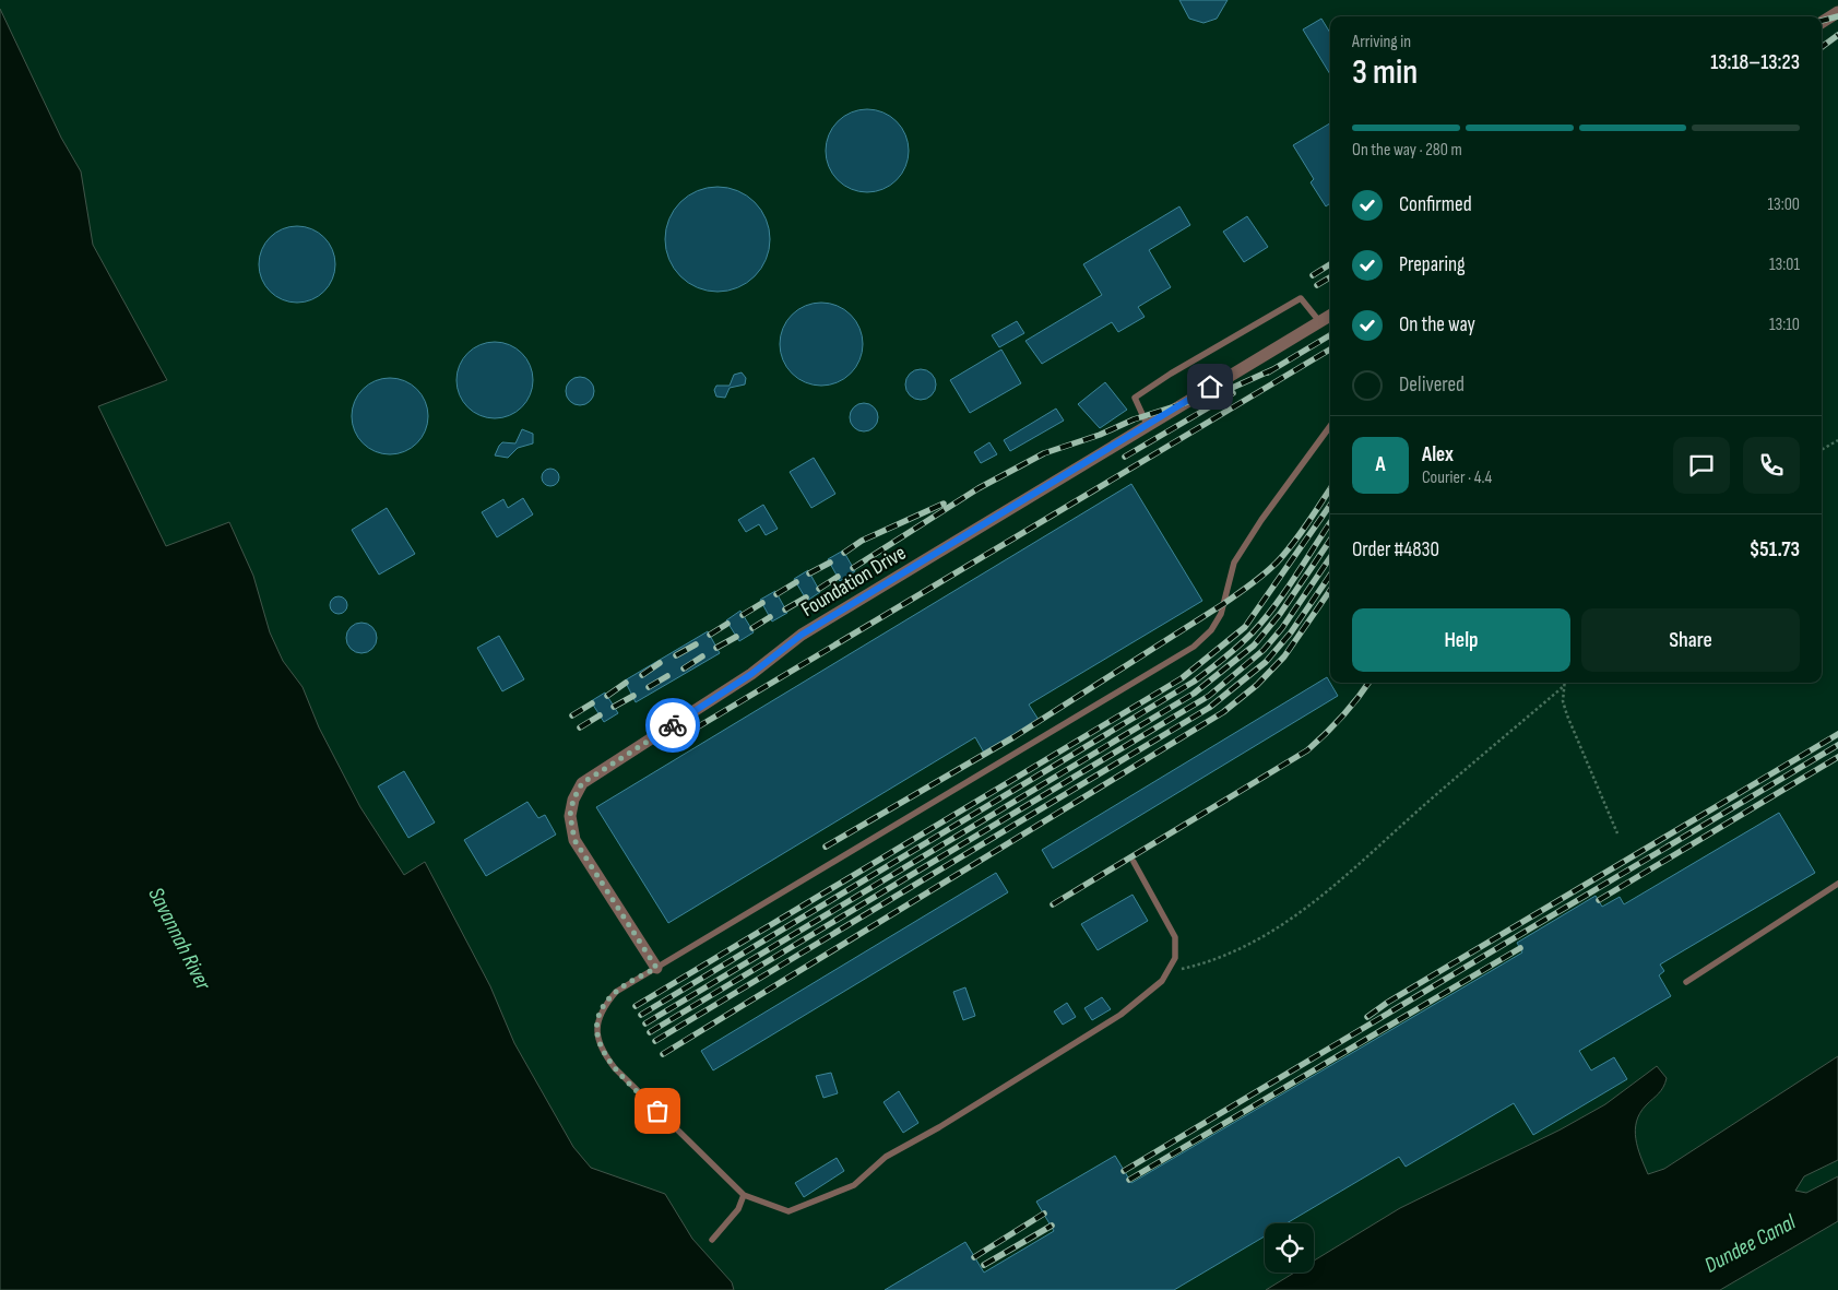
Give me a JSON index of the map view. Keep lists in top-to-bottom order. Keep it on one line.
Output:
{"streets":{"street":["Foundation Drive"]},"water":["Savannah River","Dundee Canal"],"page":{"heading":["3 min","Arriving in","13:18–13:23"],"panel":["Alex","Courier · 4.4","Order #4830","$51.73"],"bar":"On the way · 280 m","list":[["Confirmed","13:00"],["Preparing","13:01"],["On the way","13:10"],"Delivered"],"round":"A","buttons":["Help","Share"]}}
